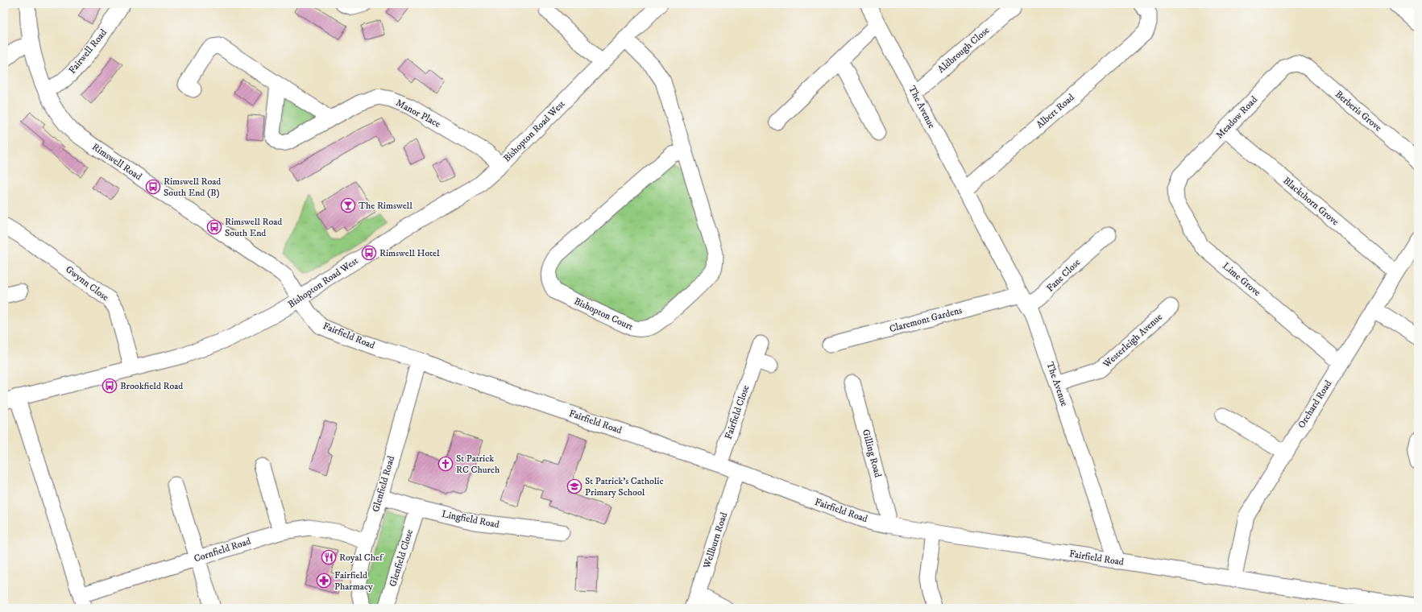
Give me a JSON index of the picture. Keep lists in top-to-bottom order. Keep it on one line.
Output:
{"streets":{"street":["Aldbrough Close","Fairwell Road","The Avenue","Albert Road","Berberis Grove","Manor Place","Meadow Road","Bishopton Road West","Rimswell Road","Blackthorn Grove","Fane Close","Lime Grove","Gwynn Close","Bishopton Court","Claremont Gardens","Fairfield Road","Westerleigh Avenue","Orchard Road","Fairfield Close","Gilling Road","Glenfield Road","Lingfield Road","Wellburn Road","Cornfield Road","Glenfield Close"]},"crossings":[["Aldbrough Close","The Avenue"],["Fairwell Road","Rimswell Road"],["The Avenue","Albert Road"],["The Avenue","Fane Close"],["The Avenue","Claremont Gardens"],["The Avenue","Fairfield Road"],["The Avenue","Westerleigh Avenue"],["Berberis Grove","Meadow Road"],["Manor Place","Bishopton Road West"],["Meadow Road","Blackthorn Grove"],["Meadow Road","Lime Grove"],["Bishopton Road West","Rimswell Road"],["Bishopton Road West","Gwynn Close"],["Bishopton Road West","Bishopton Court"],["Bishopton Road West","Fairfield Road"],["Rimswell Road","Fairfield Road"],["Blackthorn Grove","Orchard Road"],["Fane Close","Claremont Gardens"],["Lime Grove","Orchard Road"],["Fairfield Road","Orchard Road"],["Fairfield Road","Fairfield Close"],["Fairfield Road","Gilling Road"],["Fairfield Road","Glenfield Road"],["Fairfield Road","Wellburn Road"],["Glenfield Road","Lingfield Road"],["Glenfield Road","Cornfield Road"],["Lingfield Road","Glenfield Close"]],"places":{"bus stop":["Rimswell Road South End (B)","Rimswell Road South End","Rimswell Hotel","Brookfield Road"],"bar":["The Rimswell"],"church":["St Patrick RC Church"],"school or university":["St Patrick's Catholic Primary School"],"restaurant":["Royal Chef"],"pharmacy":["Fairfield Pharmacy"]}}
